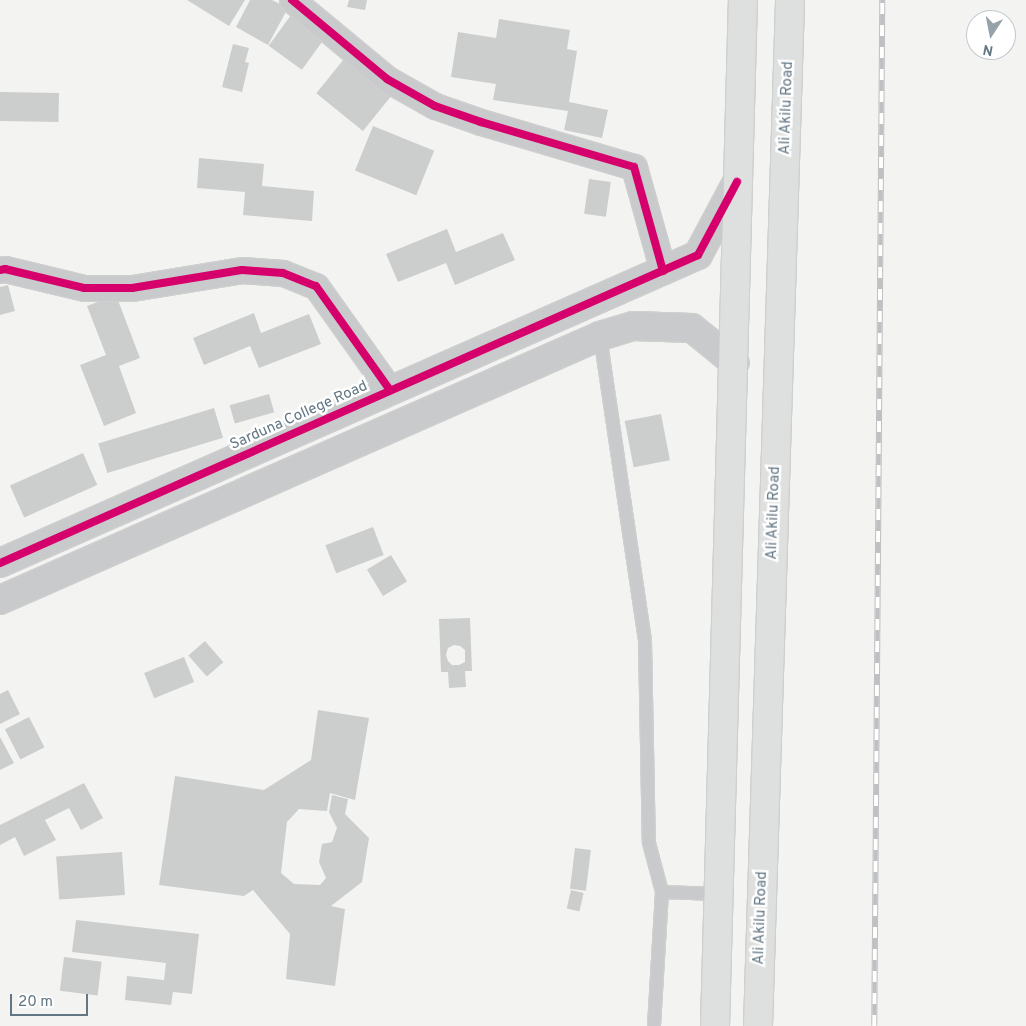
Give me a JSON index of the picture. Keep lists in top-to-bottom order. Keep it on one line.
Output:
{"streets":{"main road":["Ali Akilu Road"],"street":["Sarduna College Road"]},"scale_bar":"20 m","north":"bottom"}
